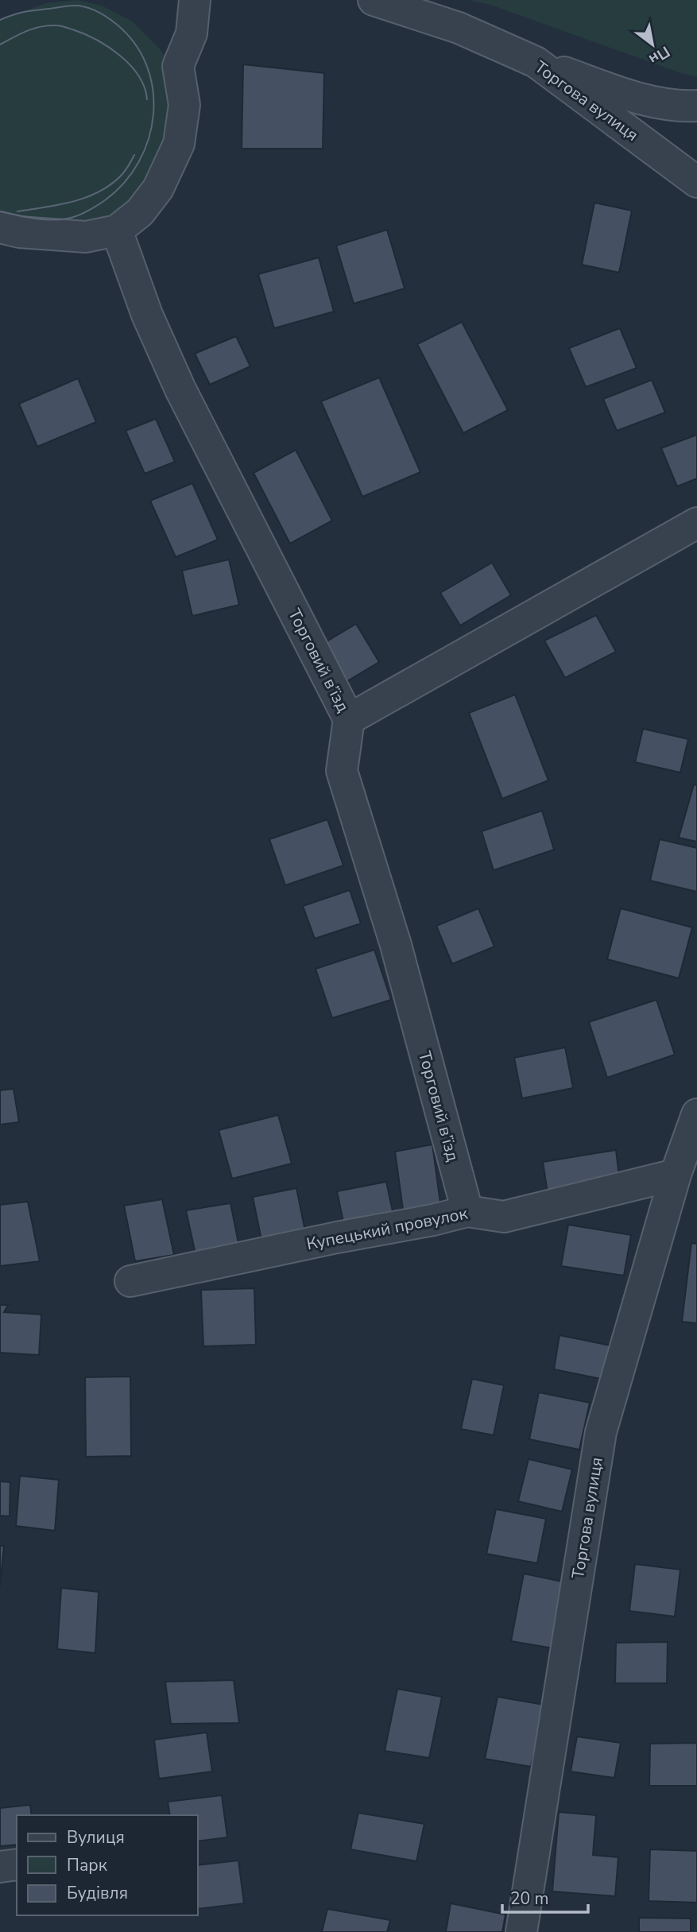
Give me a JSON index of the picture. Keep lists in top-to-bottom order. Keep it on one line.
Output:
{"streets":{"street":["Торгова вулиця","Торговий в’їзд","Купецький провулок"]},"crossings":[["Торгова вулиця","Купецький провулок"],["Торговий в’їзд","Купецький провулок"]],"legend":["Вулиця","Парк","Будівля"],"scale_bar":"20 m","north":"bottom right"}
